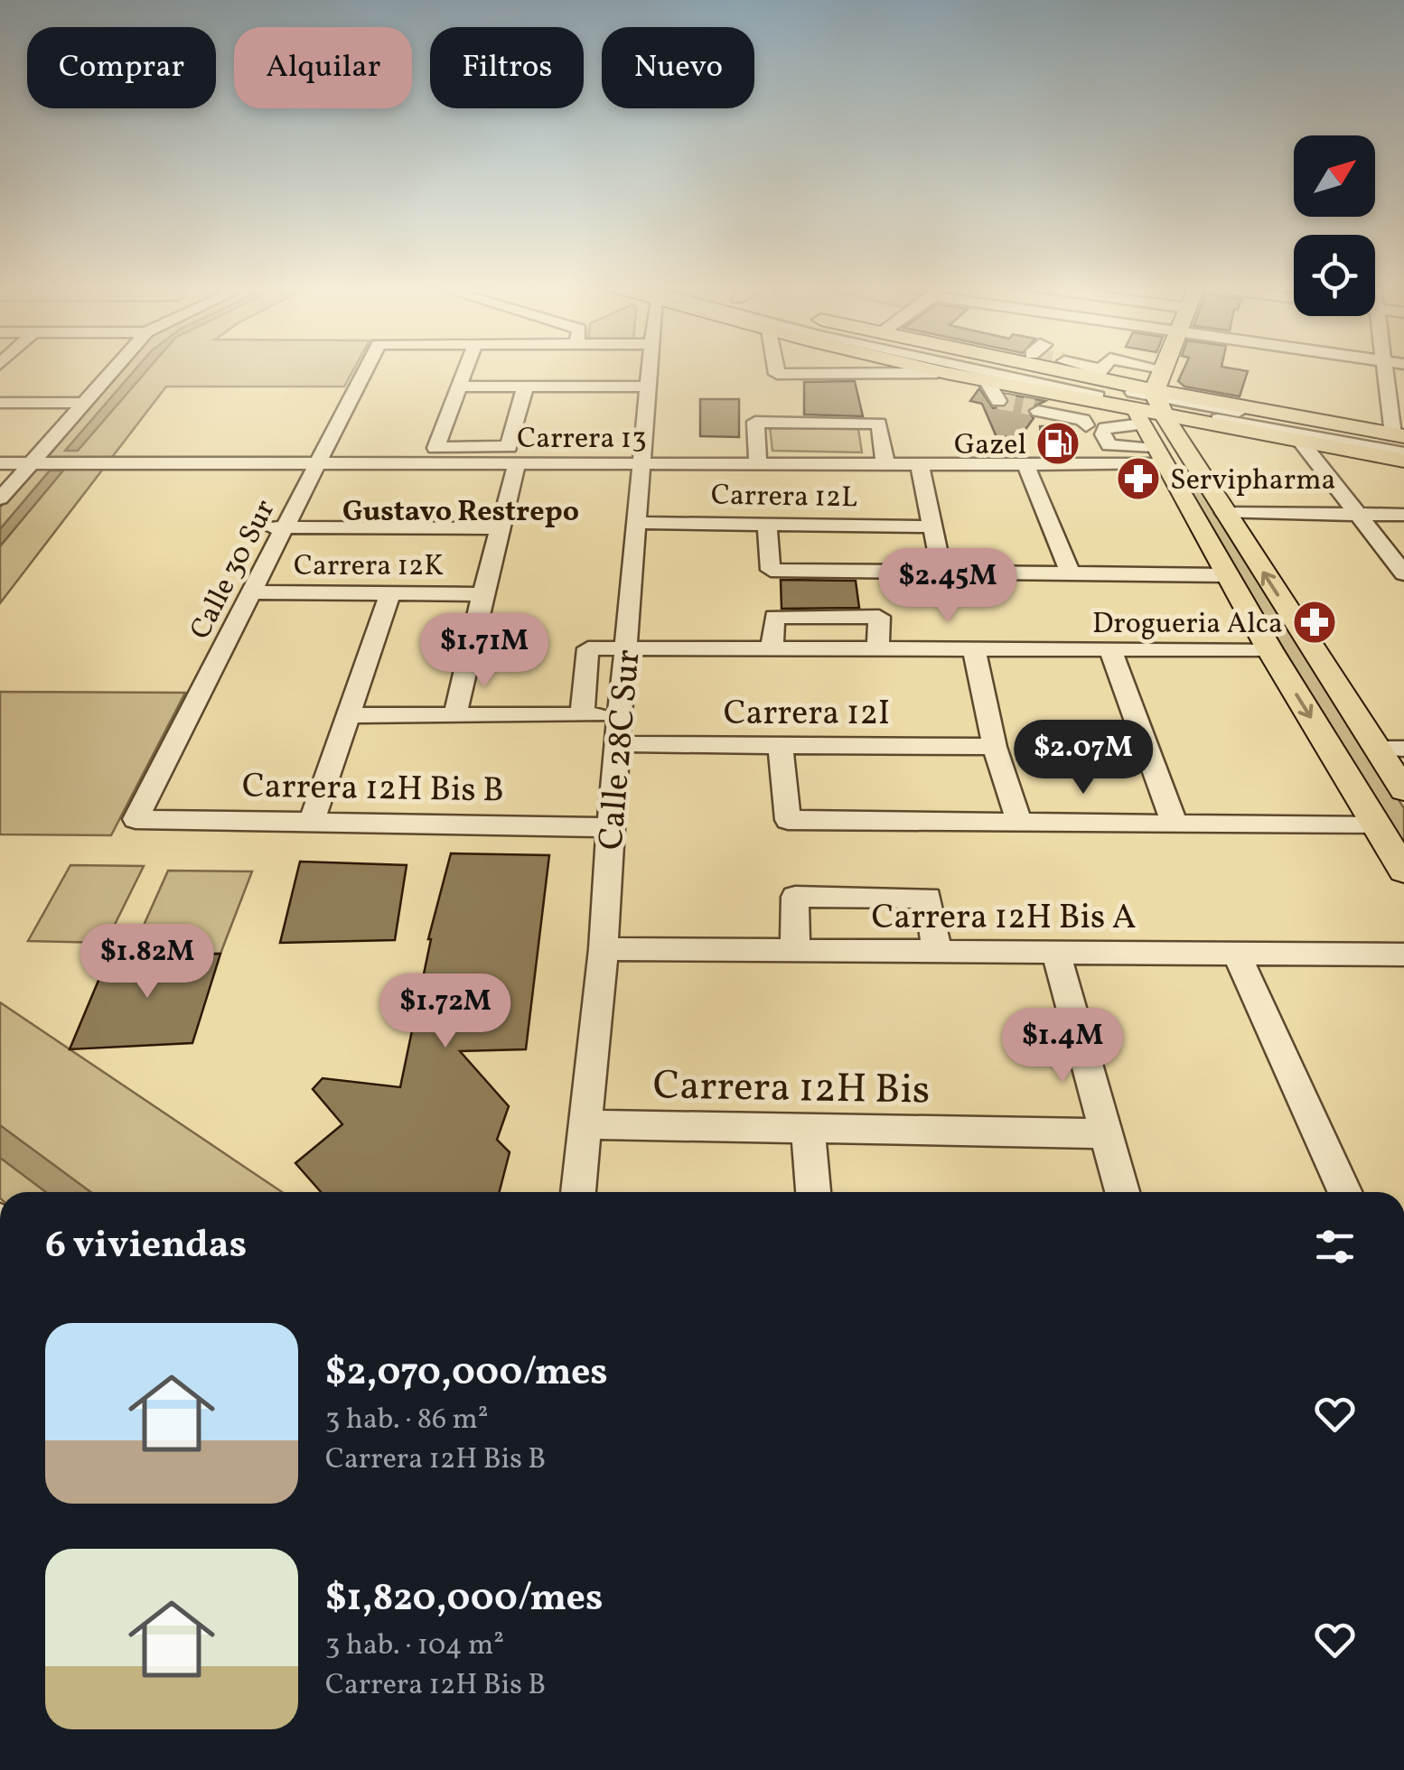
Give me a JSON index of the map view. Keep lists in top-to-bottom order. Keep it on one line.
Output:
{"streets":{"street":["Carrera 13","Carrera 12L","Carrera 12K","Calle 30 Sur","Carrera 12I","Calle 28C Sur","Carrera 12H Bis B","Carrera 12H Bis A","Carrera 12H Bis"]},"crossings":[["Carrera 13","Calle 30 Sur"],["Carrera 13","Calle 28C Sur"],["Carrera 12L","Calle 28C Sur"],["Carrera 12K","Calle 30 Sur"],["Calle 30 Sur","Carrera 12H Bis B"],["Carrera 12I","Calle 28C Sur"],["Calle 28C Sur","Carrera 12H Bis B"],["Calle 28C Sur","Carrera 12H Bis A"],["Calle 28C Sur","Carrera 12H Bis"]],"districts":["Gustavo Restrepo"],"places":{"fuel station":["Gazel"],"pharmacy":["Servipharma","Drogueria Alca"]},"north":"top right","page":{"chip":["Comprar","Alquilar","Filtros","Nuevo"],"price":["$2.45M","$1.71M","$2.07M","$1.82M","$1.72M","$1.4M"],"heading":"6 viviendas","list":[{"name":"$2,070,000/mes","note":"3 hab. · 86 m² · Carrera 12H Bis B"},{"name":"$1,820,000/mes","note":"3 hab. · 104 m² · Carrera 12H Bis B"}]}}
